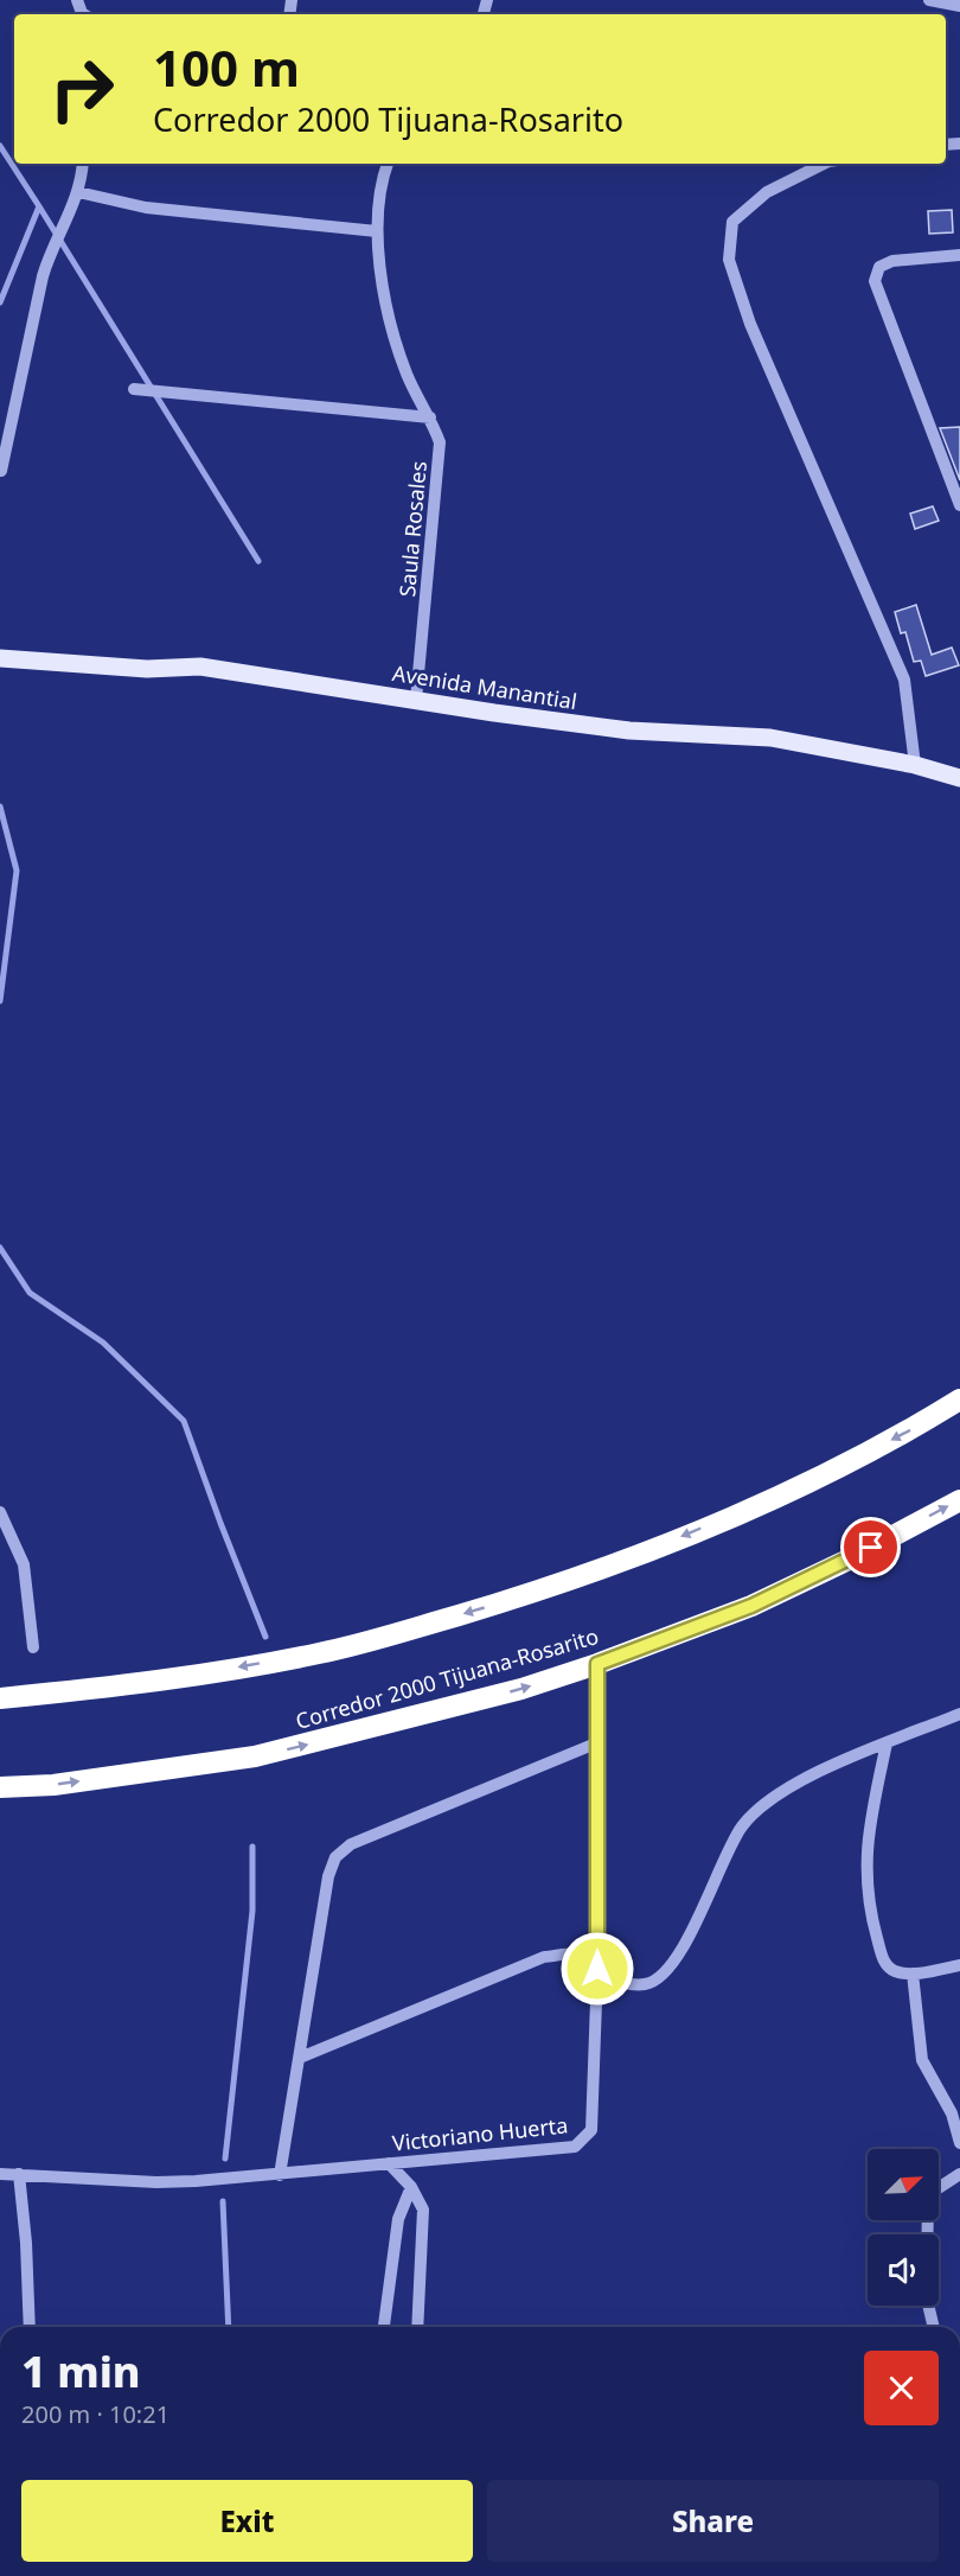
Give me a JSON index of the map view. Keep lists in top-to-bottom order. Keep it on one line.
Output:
{"streets":{"highway":["Corredor 2000 Tijuana-Rosarito"],"main road":["Avenida Manantial"],"street":["Saula Rosales","Victoriano Huerta"]},"crossings":[["Saula Rosales","Avenida Manantial"],["Corredor 2000 Tijuana-Rosarito","Victoriano Huerta"]],"north":"top right","page":{"turn":["100 m","Corredor 2000 Tijuana-Rosarito"],"heading":["1 min","200 m · 10:21"],"buttons":["Exit","Share"]}}
